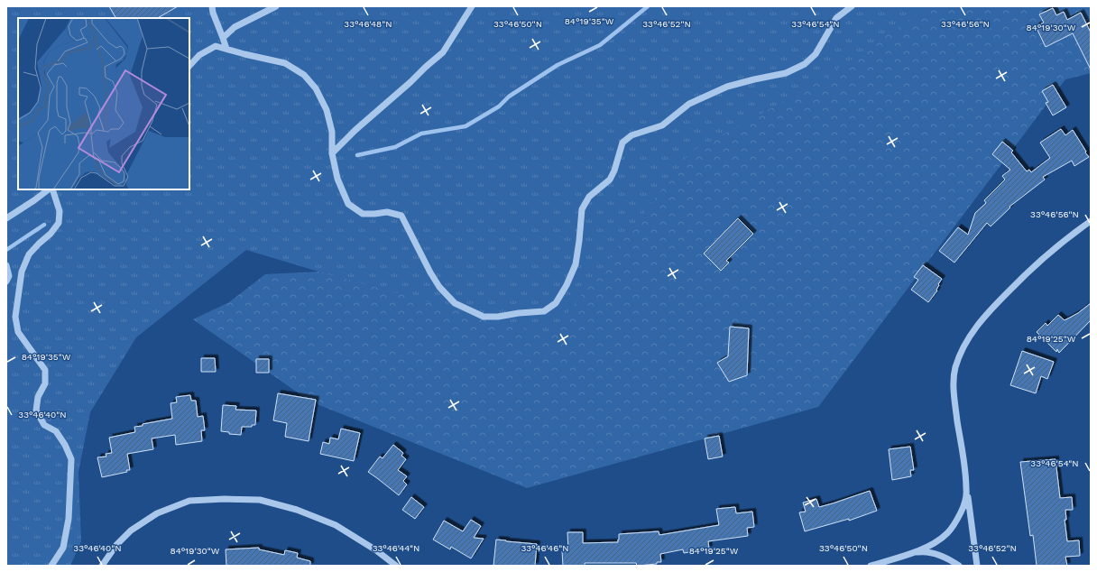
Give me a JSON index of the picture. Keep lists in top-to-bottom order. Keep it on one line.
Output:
{"coordinates":["84°19'35\"W","33°46'56\"N","33°46'48\"N","33°46'50\"N","33°46'52\"N","33°46'54\"N","84°19'30\"W","84°19'25\"W","33°46'40\"N","33°46'44\"N","33°46'46\"N"]}
